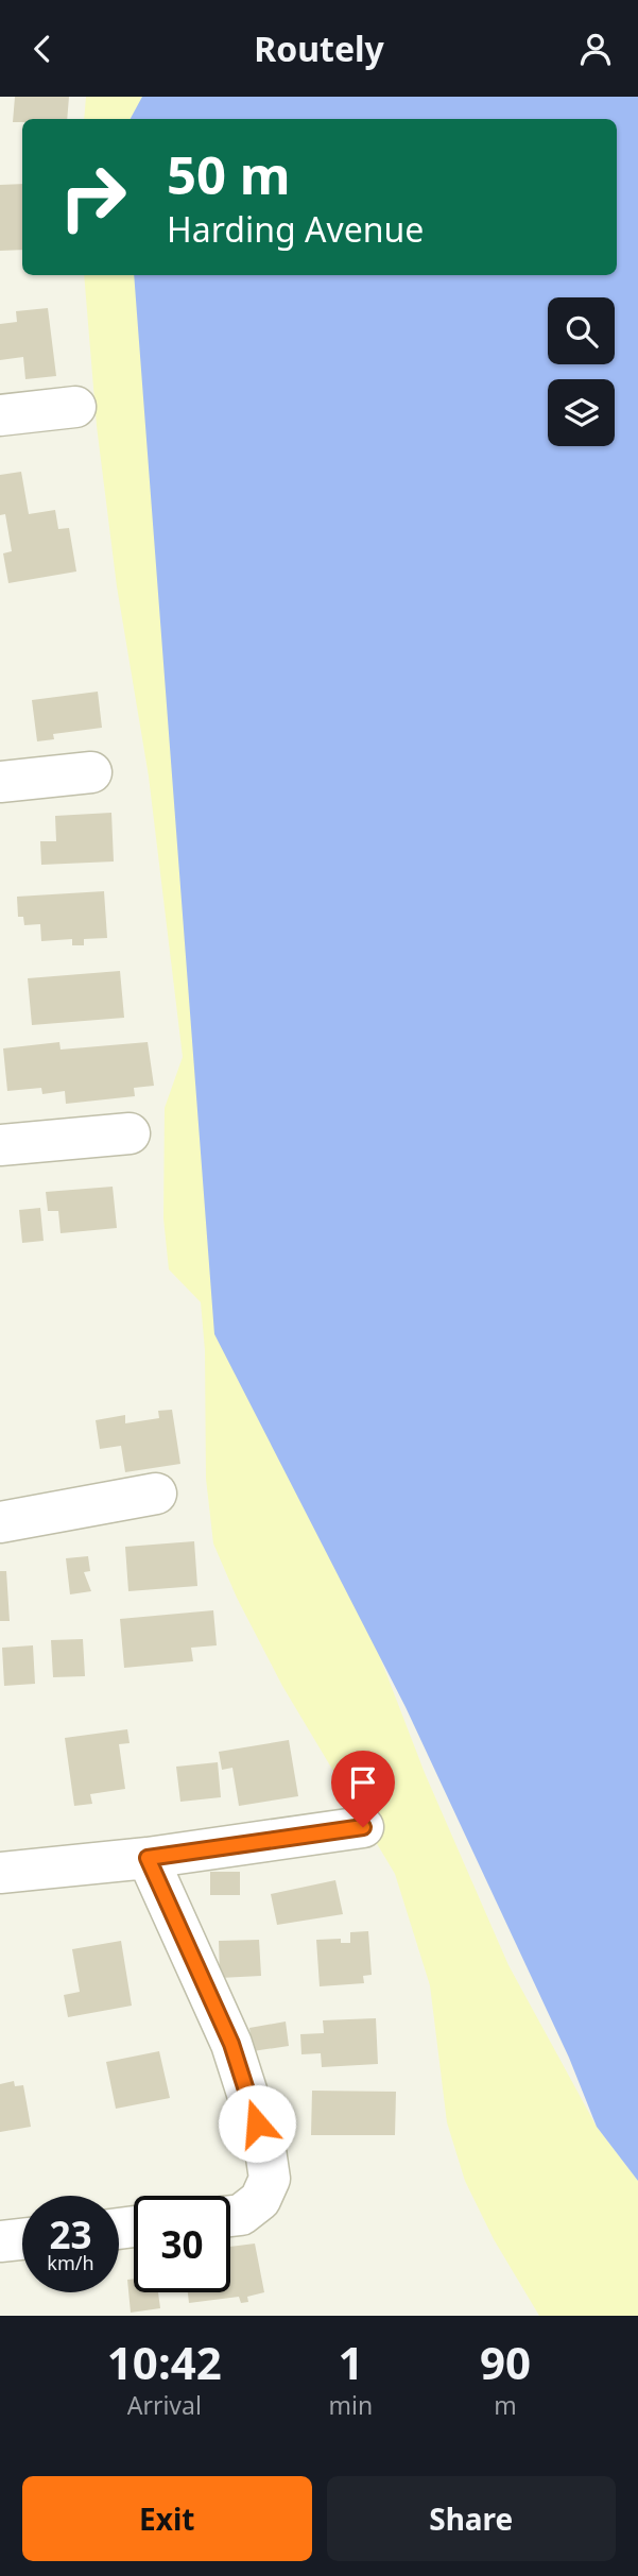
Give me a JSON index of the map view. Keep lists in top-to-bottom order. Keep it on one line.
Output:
{"page":{"header":"Routely","turn":["50 m","Harding Avenue"],"speed":"23 km/h","limit":"30","eta":["10:42","Arrival","1","min","90","m"],"buttons":["Exit","Share"]}}
